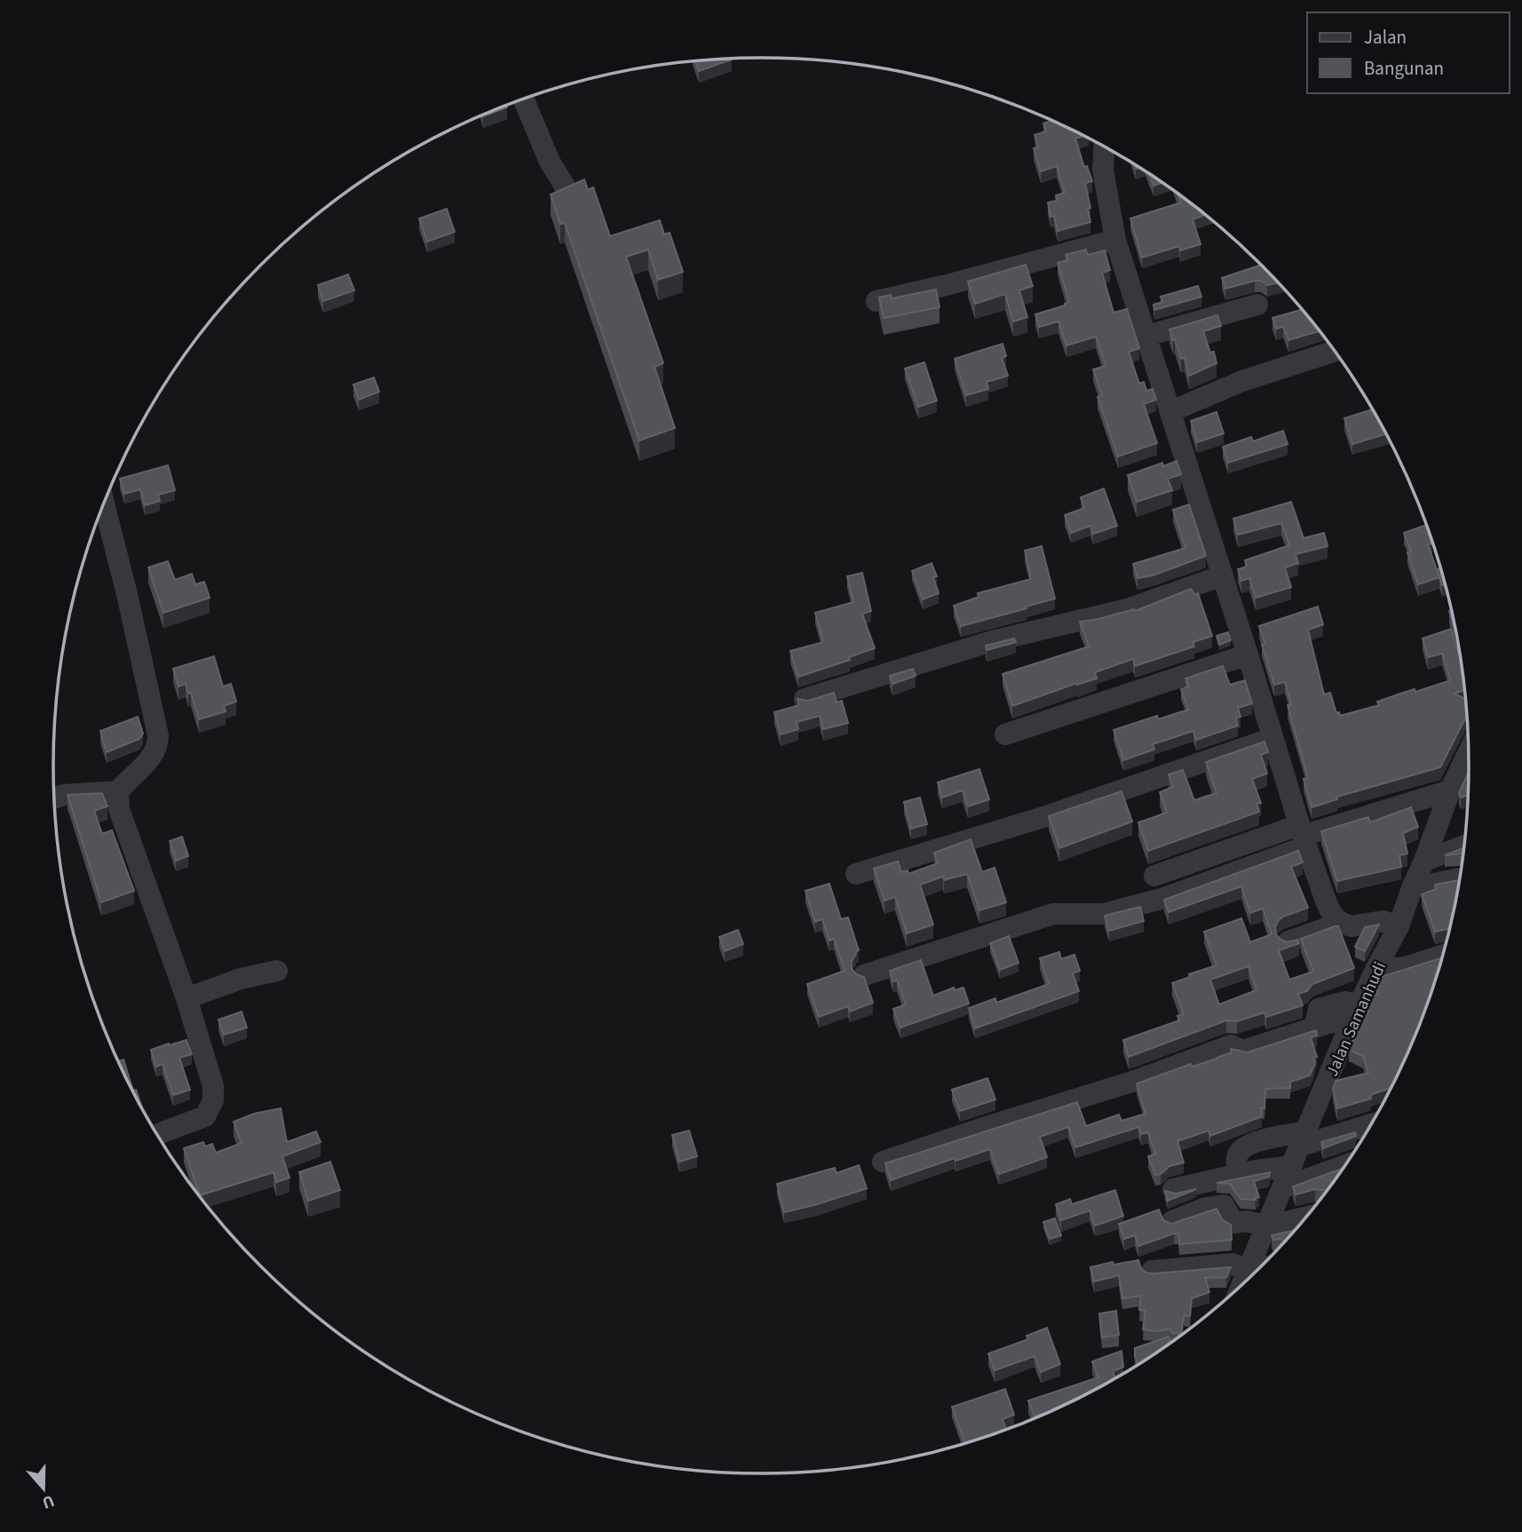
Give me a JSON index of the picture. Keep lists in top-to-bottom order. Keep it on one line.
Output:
{"streets":{"street":["Jalan Samanhudi"]},"legend":["Jalan","Bangunan"],"north":"bottom"}
